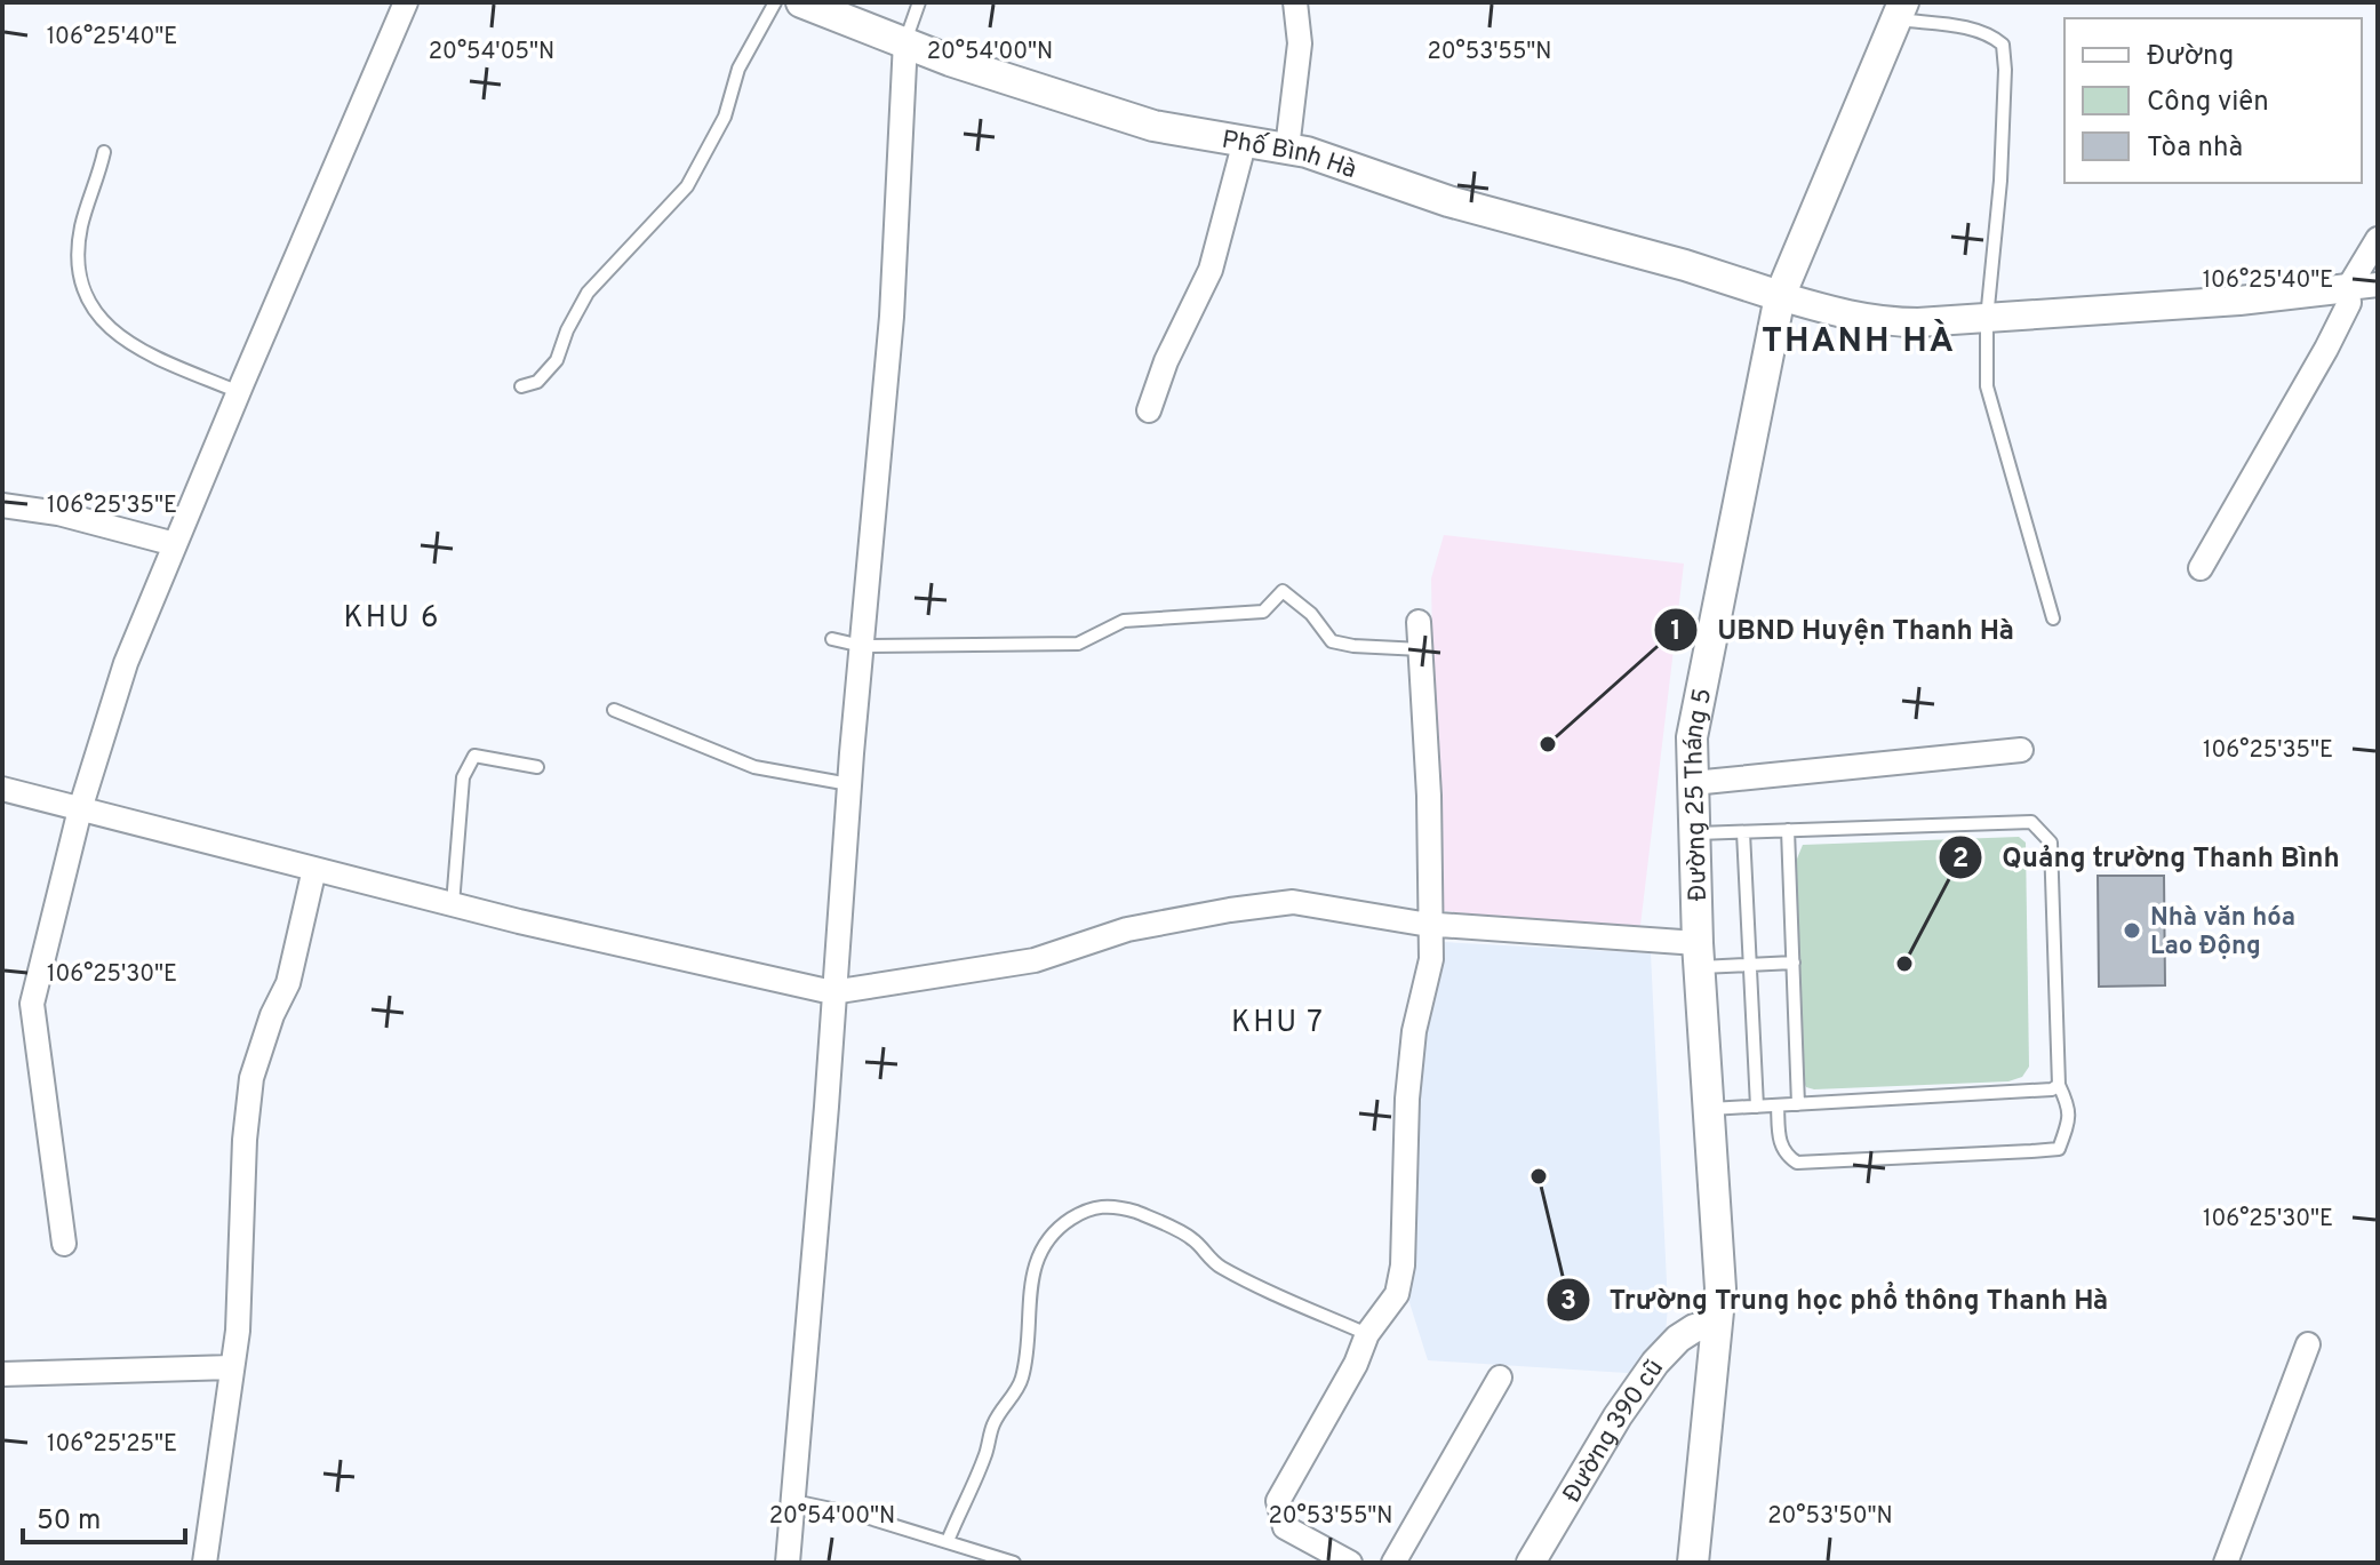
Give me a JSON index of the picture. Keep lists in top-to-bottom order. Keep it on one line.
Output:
{"streets":{"main road":["Phố Bình Hà","Đường 25 Tháng 5"],"street":["Đường 390 cũ"]},"crossings":[["Phố Bình Hà","Đường 25 Tháng 5"],["Đường 25 Tháng 5","Đường 390 cũ"]],"districts":["THANH HÀ","KHU 6","KHU 7"],"places":["UBND Huyện Thanh Hà","Nhà văn hóa Lao Động","Quảng trường Thanh Bình","Trường Trung học phổ thông Thanh Hà"],"legend":["Đường","Công viên","Tòa nhà"],"scale_bar":"50 m","coordinates":["106°25'40\"E","20°54'05\"N","20°54'00\"N","20°53'55\"N","106°25'35\"E","106°25'30\"E","106°25'25\"E","20°53'50\"N"]}
